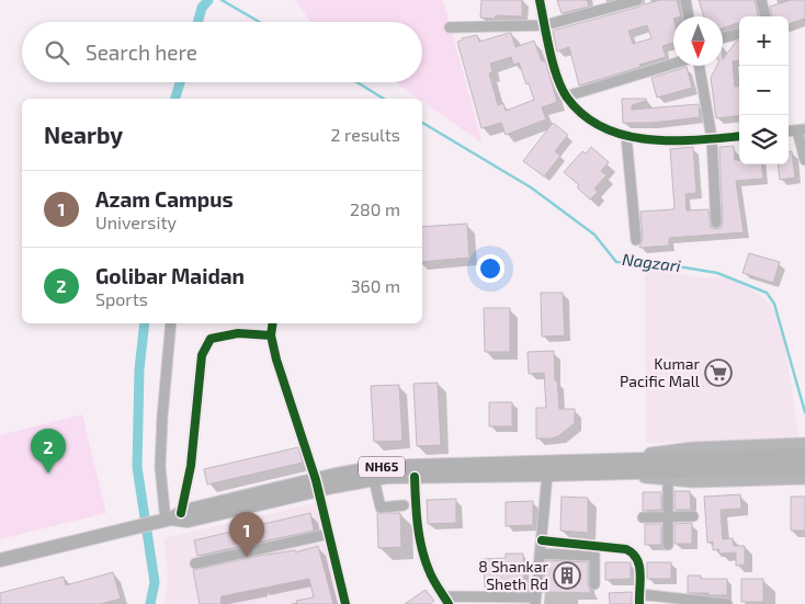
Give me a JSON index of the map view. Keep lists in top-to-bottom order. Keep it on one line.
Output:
{"streets":{"highway":["NH65"]},"water":["Nagzari"],"places":{"supermarket":["Kumar Pacific Mall"],"building":["8 Shankar Sheth Rd"]},"north":"bottom","page":{"map_buttons":["+","−"],"search":"Search here","heading":["Nearby","2 results"],"list":[{"mark":"1","name":"Azam Campus","note":"University","value":"280 m"},{"mark":"2","name":"Golibar Maidan","note":"Sports","value":"360 m"}],"pins":["2","1"]}}
